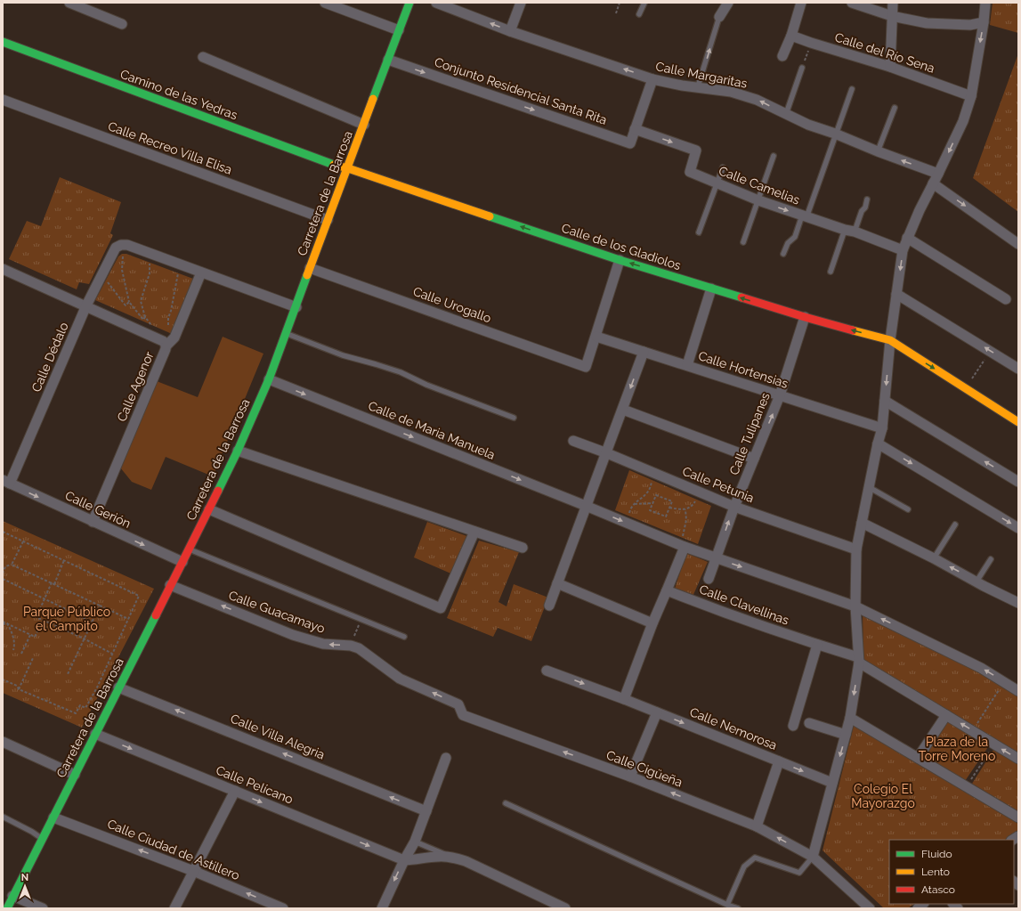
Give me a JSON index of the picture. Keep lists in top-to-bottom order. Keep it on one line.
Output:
{"streets":{"street":["Calle del Río Sena","Calle Margaritas","Conjunto Residencial Santa Rita","Camino de las Yedras","Calle Recreo Villa Elisa","Calle Camelias","Carretera de la Barrosa","Calle de los Gladiolos","Calle Urogallo","Calle Dédalo","Calle Hortensias","Calle Agenor","Calle de Maria Manuela","Calle Tulipanes","Calle Petunia","Calle Gerión","Calle Clavellinas","Calle Guacamayo","Calle Nemorosa","Calle Villa Alegria","Calle Cigüeña","Calle Pelícano","Calle Ciudad de Astillero"]},"crossings":[["Conjunto Residencial Santa Rita","Calle Camelias"],["Conjunto Residencial Santa Rita","Carretera de la Barrosa"],["Camino de las Yedras","Carretera de la Barrosa"],["Camino de las Yedras","Calle de los Gladiolos"],["Calle Recreo Villa Elisa","Carretera de la Barrosa"],["Carretera de la Barrosa","Calle de los Gladiolos"],["Carretera de la Barrosa","Calle Urogallo"],["Carretera de la Barrosa","Calle de Maria Manuela"],["Carretera de la Barrosa","Calle Gerión"],["Carretera de la Barrosa","Calle Guacamayo"],["Carretera de la Barrosa","Calle Villa Alegria"],["Carretera de la Barrosa","Calle Pelícano"],["Carretera de la Barrosa","Calle Ciudad de Astillero"],["Calle de los Gladiolos","Calle Tulipanes"],["Calle Urogallo","Calle Hortensias"],["Calle Dédalo","Calle Agenor"],["Calle Dédalo","Calle Gerión"],["Calle Hortensias","Calle Tulipanes"],["Calle Agenor","Calle Gerión"],["Calle de Maria Manuela","Calle Tulipanes"],["Calle Tulipanes","Calle Petunia"],["Calle Guacamayo","Calle Cigüeña"]],"one_way":["Calle Margaritas","Conjunto Residencial Santa Rita","Calle Camelias","Calle Tulipanes","Calle Gerión","Calle Guacamayo","Calle Villa Alegria","Calle Cigüeña","Calle Pelícano","Calle Ciudad de Astillero"],"parks":["Parque Público el Campito","Plaza de la Torre Moreno","Colegio El Mayorazgo"],"legend":["Fluido","Lento","Atasco"],"north":"top"}
